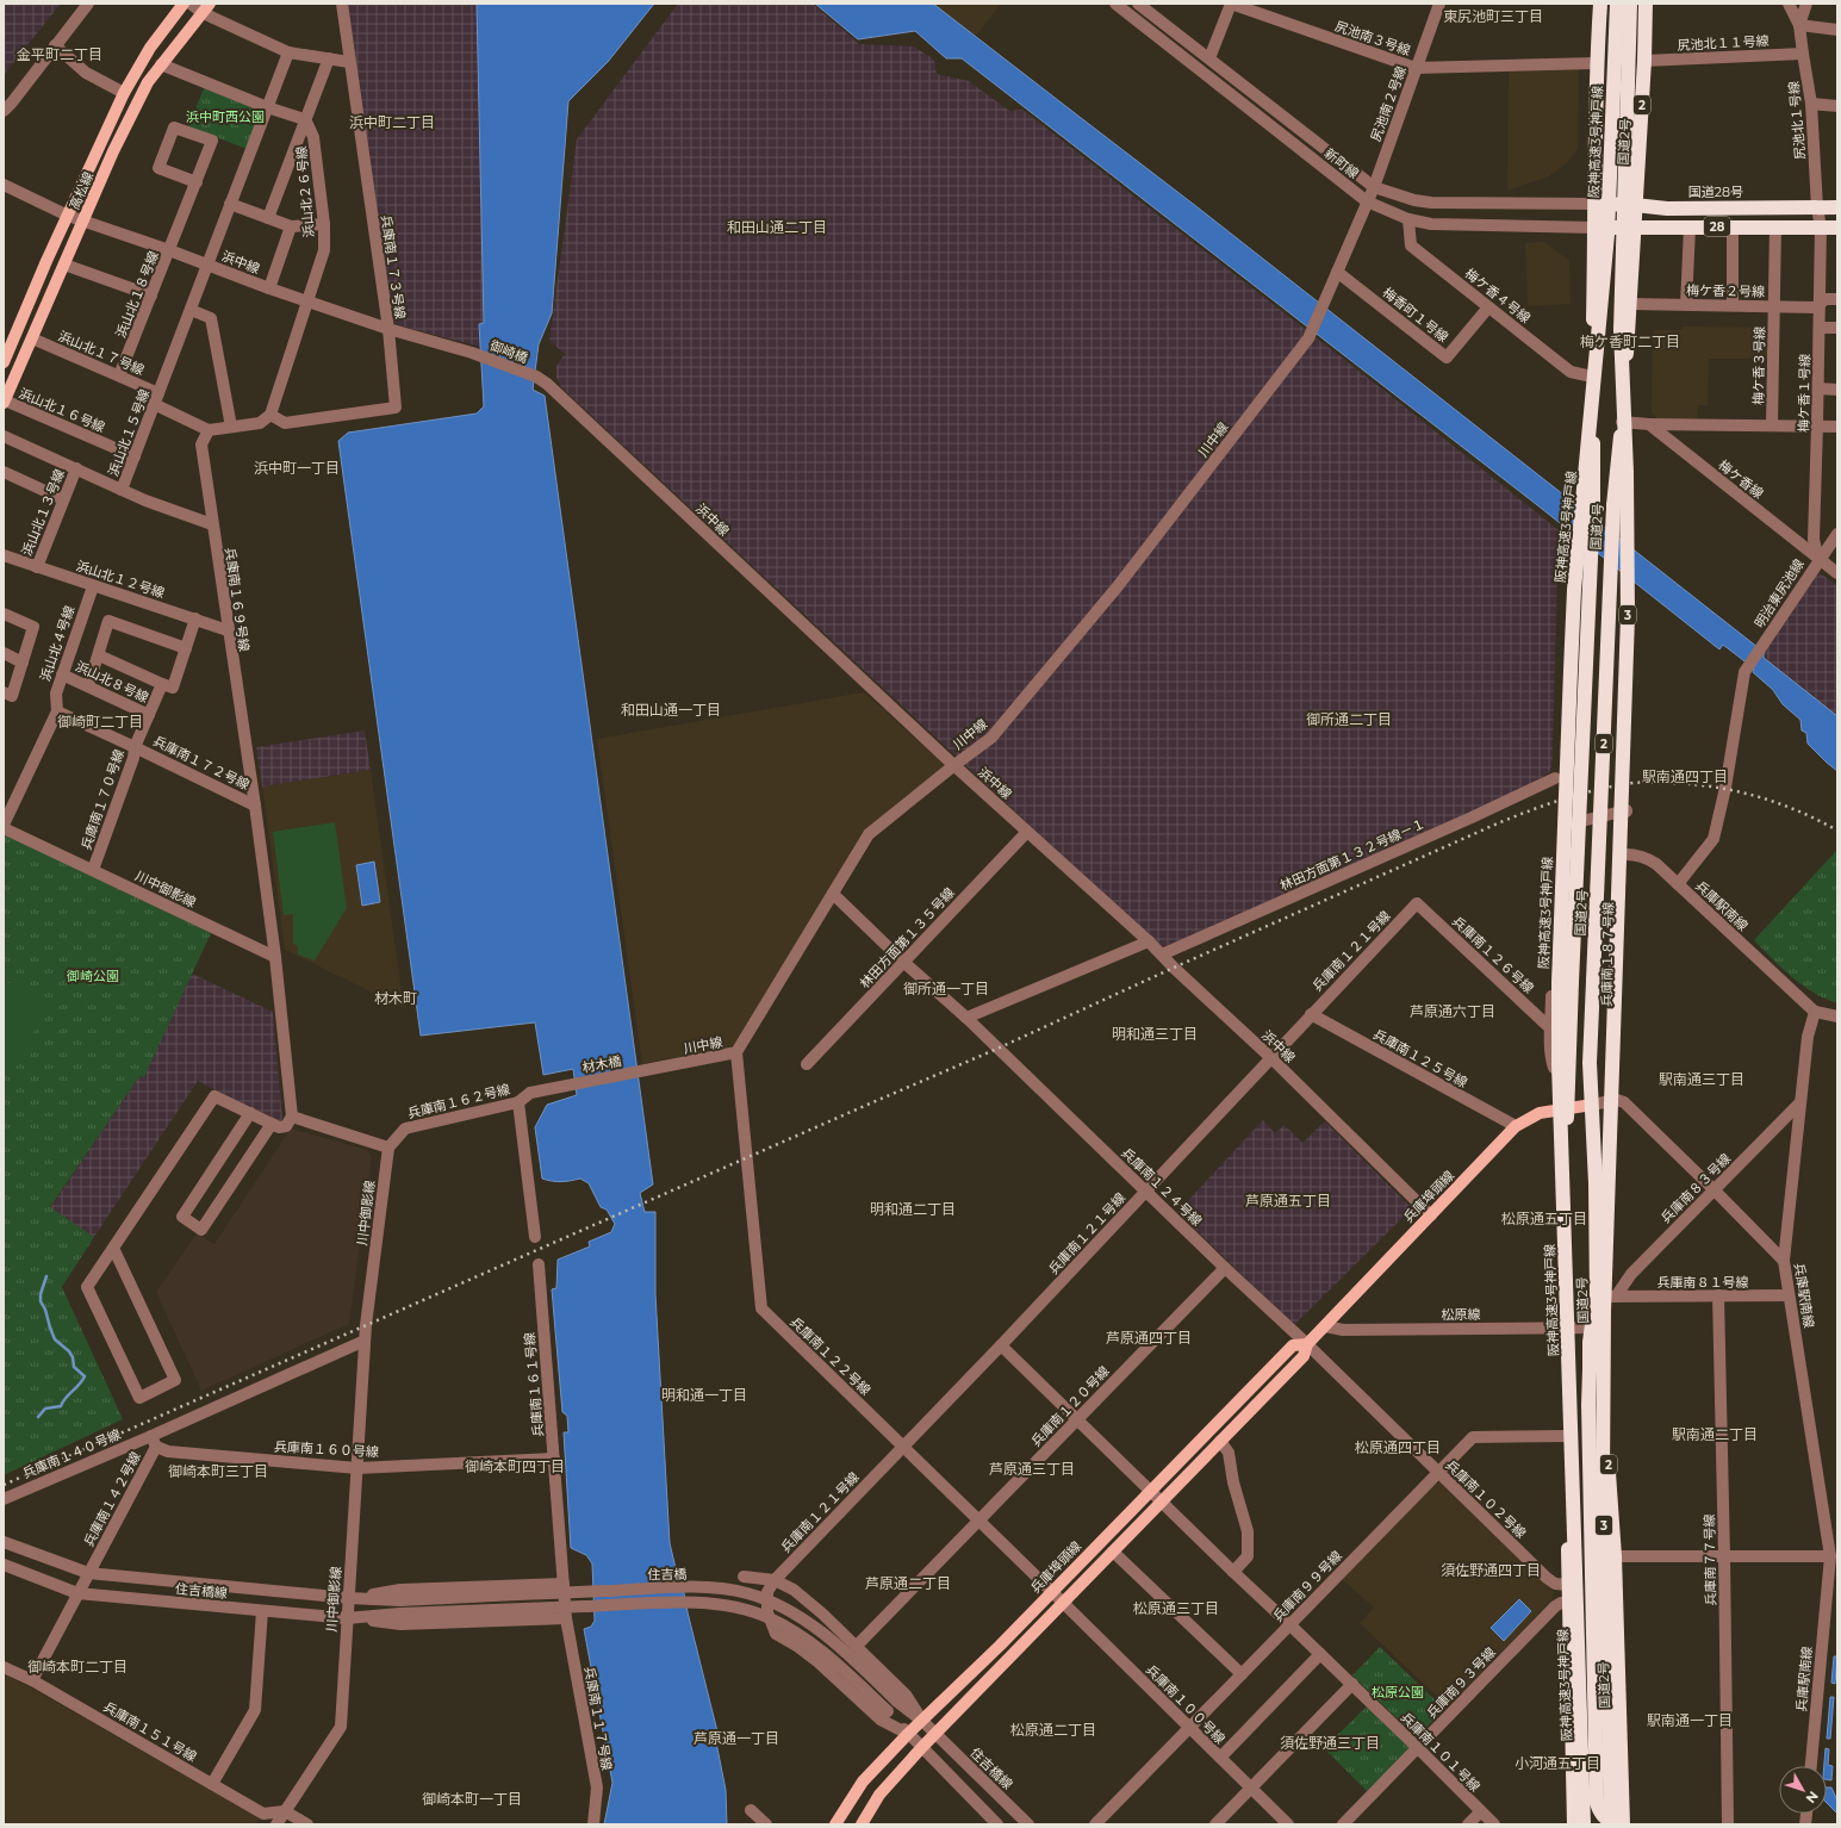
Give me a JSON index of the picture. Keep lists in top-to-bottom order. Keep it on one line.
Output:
{"streets":{"highway":["2","阪神高速3号神戸線","国道2号","国道28号","28","3"],"main road":["高松線","兵庫埠頭線"],"street":["尻池南３号線","尻池北１１号線","尻池南２号線","尻池北１号線","新町線","浜山北２６号線","浜中線","兵庫南１７３号線","梅ケ香２号線","浜山北１８号線","梅ケ香４号線","梅香町１号線","御崎橋","浜山北１７号線","梅ケ香３号線","梅ケ香１号線","浜山北１６号線","浜山北１５号線","川中線","梅ケ香線","浜山北１３号線","浜山北１２号線","明治東尻池線","兵庫南１６９号線","浜山北４号線","浜山北８号線","兵庫南１７２号線","兵庫南１７０号線","林田方面第１３２号線－１","川中御影線","兵庫駅南線","林田方面第１３５号線","兵庫南１２１号線","兵庫南１２６号線","兵庫南１８７号線","兵庫南１２５号線","材木橋","兵庫南１６２号線","兵庫南１２４号線","兵庫南８３号線","兵庫南８１号線","松原線","兵庫南１２２号線","兵庫南１６１号線","兵庫南１２０号線","兵庫南１６０号線","兵庫南１４０号線","兵庫南１４２号線","兵庫南１０２号線","兵庫南７７号線","住吉橋","兵庫南９９号線","住吉橋線","兵庫南９３号線","兵庫南１００号線","兵庫南１１７号線","兵庫南１５１号線","兵庫南１０１号線"]},"crossings":[["尻池南３号線","尻池南２号線"],["尻池南３号線","国道2号"],["尻池北１１号線","尻池北１号線"],["尻池北１１号線","国道2号"],["尻池南２号線","新町線"],["尻池北１号線","国道28号"],["尻池北１号線","28"],["尻池北１号線","梅ケ香１号線"],["国道2号","新町線"],["国道2号","国道28号"],["国道2号","28"],["国道2号","梅ケ香２号線"],["国道2号","梅ケ香４号線"],["国道2号","兵庫埠頭線"],["国道2号","兵庫南８１号線"],["国道2号","松原線"],["国道2号","兵庫南１０２号線"],["国道2号","兵庫南９９号線"],["国道2号","兵庫南９３号線"],["新町線","国道28号"],["新町線","28"],["新町線","梅ケ香４号線"],["高松線","浜中線"],["高松線","浜山北１７号線"],["高松線","浜山北１６号線"],["浜山北２６号線","浜中線"],["28","梅ケ香３号線"],["28","梅ケ香１号線"],["浜中線","兵庫南１７３号線"],["浜中線","浜山北１８号線"],["浜中線","御崎橋"],["浜中線","浜山北１５号線"],["浜中線","川中線"],["浜中線","林田方面第１３２号線－１"],["浜中線","林田方面第１３５号線"],["浜中線","兵庫南１２１号線"],["浜中線","兵庫埠頭線"],["梅ケ香２号線","梅ケ香３号線"],["梅ケ香２号線","梅ケ香１号線"],["浜山北１８号線","浜山北１７号線"],["梅ケ香４号線","梅香町１号線"],["梅香町１号線","川中線"],["浜山北１７号線","浜山北１５号線"],["浜山北１７号線","兵庫南１６９号線"],["梅ケ香１号線","梅ケ香線"],["梅ケ香１号線","明治東尻池線"],["浜山北１６号線","浜山北１５号線"],["浜山北１５号線","浜山北１３号線"],["川中線","材木橋"],["川中線","兵庫南１２４号線"],["川中線","兵庫南１２２号線"],["梅ケ香線","明治東尻池線"],["浜山北１３号線","浜山北１２号線"],["浜山北１２号線","兵庫南１６９号線"],["浜山北１２号線","浜山北４号線"],["明治東尻池線","兵庫駅南線"],["兵庫南１６９号線","兵庫南１７２号線"],["兵庫南１６９号線","川中御影線"],["浜山北４号線","浜山北８号線"],["浜山北４号線","兵庫南１７２号線"],["浜山北８号線","兵庫南１７０号線"],["兵庫南１７２号線","兵庫南１７０号線"],["兵庫南１７０号線","川中御影線"],["川中御影線","兵庫南１６２号線"],["川中御影線","兵庫南１６０号線"],["川中御影線","住吉橋線"],["川中御影線","兵庫南１５１号線"],["兵庫駅南線","兵庫南１８７号線"],["兵庫駅南線","兵庫南８３号線"],["兵庫駅南線","兵庫南８１号線"],["林田方面第１３５号線","兵庫南１２４号線"],["兵庫南１２１号線","兵庫南１２６号線"],["兵庫南１２１号線","兵庫南１２５号線"],["兵庫南１２１号線","兵庫南１２４号線"],["兵庫南１２１号線","兵庫南１２２号線"],["兵庫南１２１号線","兵庫南１０１号線"],["兵庫南１２６号線","兵庫南１８７号線"],["兵庫南１２５号線","兵庫埠頭線"],["材木橋","兵庫南１６２号線"],["兵庫南１２４号線","兵庫埠頭線"],["兵庫南１２４号線","兵庫南１２０号線"],["兵庫南１２４号線","兵庫南１０２号線"],["兵庫南８３号線","兵庫南８１号線"],["兵庫埠頭線","松原線"],["兵庫埠頭線","兵庫南１２２号線"],["兵庫埠頭線","兵庫南１０２号線"],["兵庫埠頭線","住吉橋"],["兵庫埠頭線","住吉橋線"],["兵庫埠頭線","兵庫南１００号線"],["兵庫埠頭線","兵庫南１０１号線"],["兵庫南８１号線","兵庫南７７号線"],["兵庫南１２２号線","兵庫南１２０号線"],["兵庫南１２２号線","兵庫南１００号線"],["兵庫南１６１号線","兵庫南１６０号線"],["兵庫南１６１号線","兵庫南１１７号線"],["兵庫南１２０号線","兵庫南１０１号線"],["兵庫南１６０号線","兵庫南１４０号線"],["兵庫南１６０号線","兵庫南１４２号線"],["兵庫南１４０号線","兵庫南１４２号線"],["兵庫南１４２号線","住吉橋線"],["兵庫南１４２号線","兵庫南１５１号線"],["兵庫南１０２号線","兵庫南９９号線"],["住吉橋","住吉橋線"],["兵庫南９９号線","兵庫南１００号線"],["兵庫南９９号線","兵庫南１０１号線"],["兵庫南９３号線","兵庫南１０１号線"]],"districts":["東尻池町三丁目","金平町二丁目","浜中町二丁目","和田山通二丁目","梅ケ香町二丁目","浜中町一丁目","和田山通一丁目","御所通二丁目","御崎町二丁目","駅南通四丁目","御所通一丁目","材木町","芦原通六丁目","明和通三丁目","駅南通三丁目","芦原通五丁目","明和通二丁目","松原通五丁目","芦原通四丁目","明和通一丁目","駅南通二丁目","松原通四丁目","御崎本町四丁目","芦原通三丁目","御崎本町三丁目","須佐野通四丁目","芦原通二丁目","松原通三丁目","御崎本町二丁目","駅南通一丁目","松原通二丁目","芦原通一丁目","須佐野通三丁目","小河通五丁目","御崎本町一丁目"],"parks":["浜中町西公園","御崎公園","松原公園"],"north":"bottom right"}
